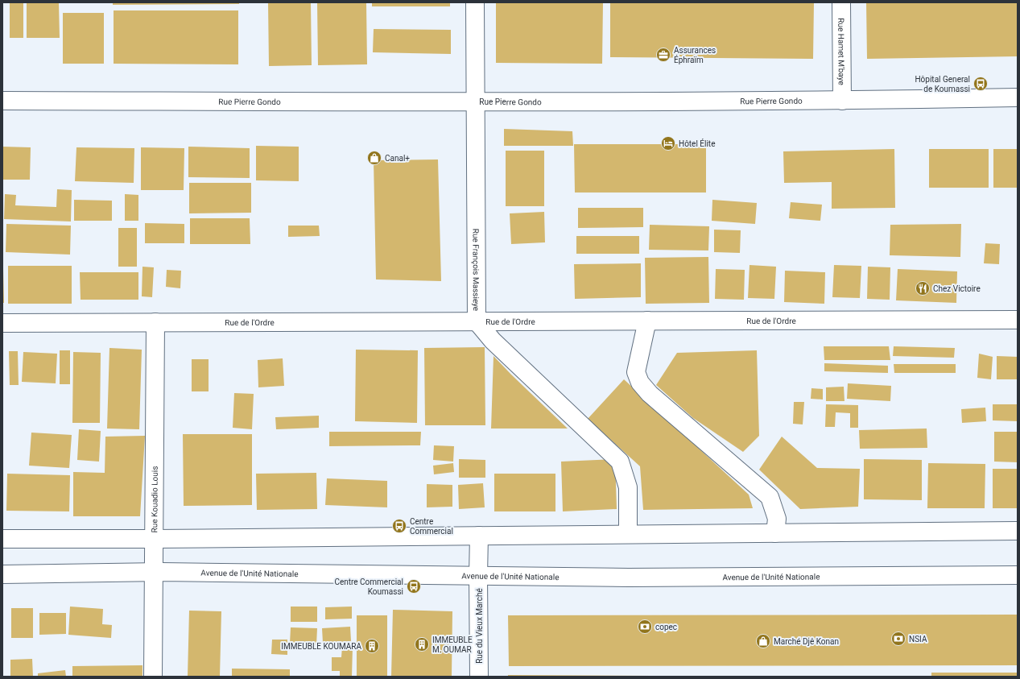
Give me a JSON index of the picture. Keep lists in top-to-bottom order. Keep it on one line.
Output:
{"streets":{"street":["Rue Hamet M'baye","Rue Pierre Gondo","Rue François Massieye","Rue de l'Ordre","Rue Kouadio Louis","Avenue de l'Unité Nationale","Rue du Vieux Marché"]},"crossings":[["Rue Hamet M'baye","Rue Pierre Gondo"],["Rue Pierre Gondo","Rue François Massieye"],["Rue François Massieye","Rue de l'Ordre"],["Rue de l'Ordre","Rue Kouadio Louis"],["Rue Kouadio Louis","Avenue de l'Unité Nationale"],["Avenue de l'Unité Nationale","Rue du Vieux Marché"]],"places":{"office":["Assurances Éphraïm"],"bus stop":["Hôpital General de Koumassi","Centre Commercial","Centre Commercial Koumassi"],"hotel":["Hôtel Élite"],"shop":["Canal+","Marché Djê Konan"],"restaurant":["Chez Victoire"],"bank":["copec","NSIA"],"building":["IMMEUBLE M. OUMAR","IMMEUBLE KOUMARA"]}}
